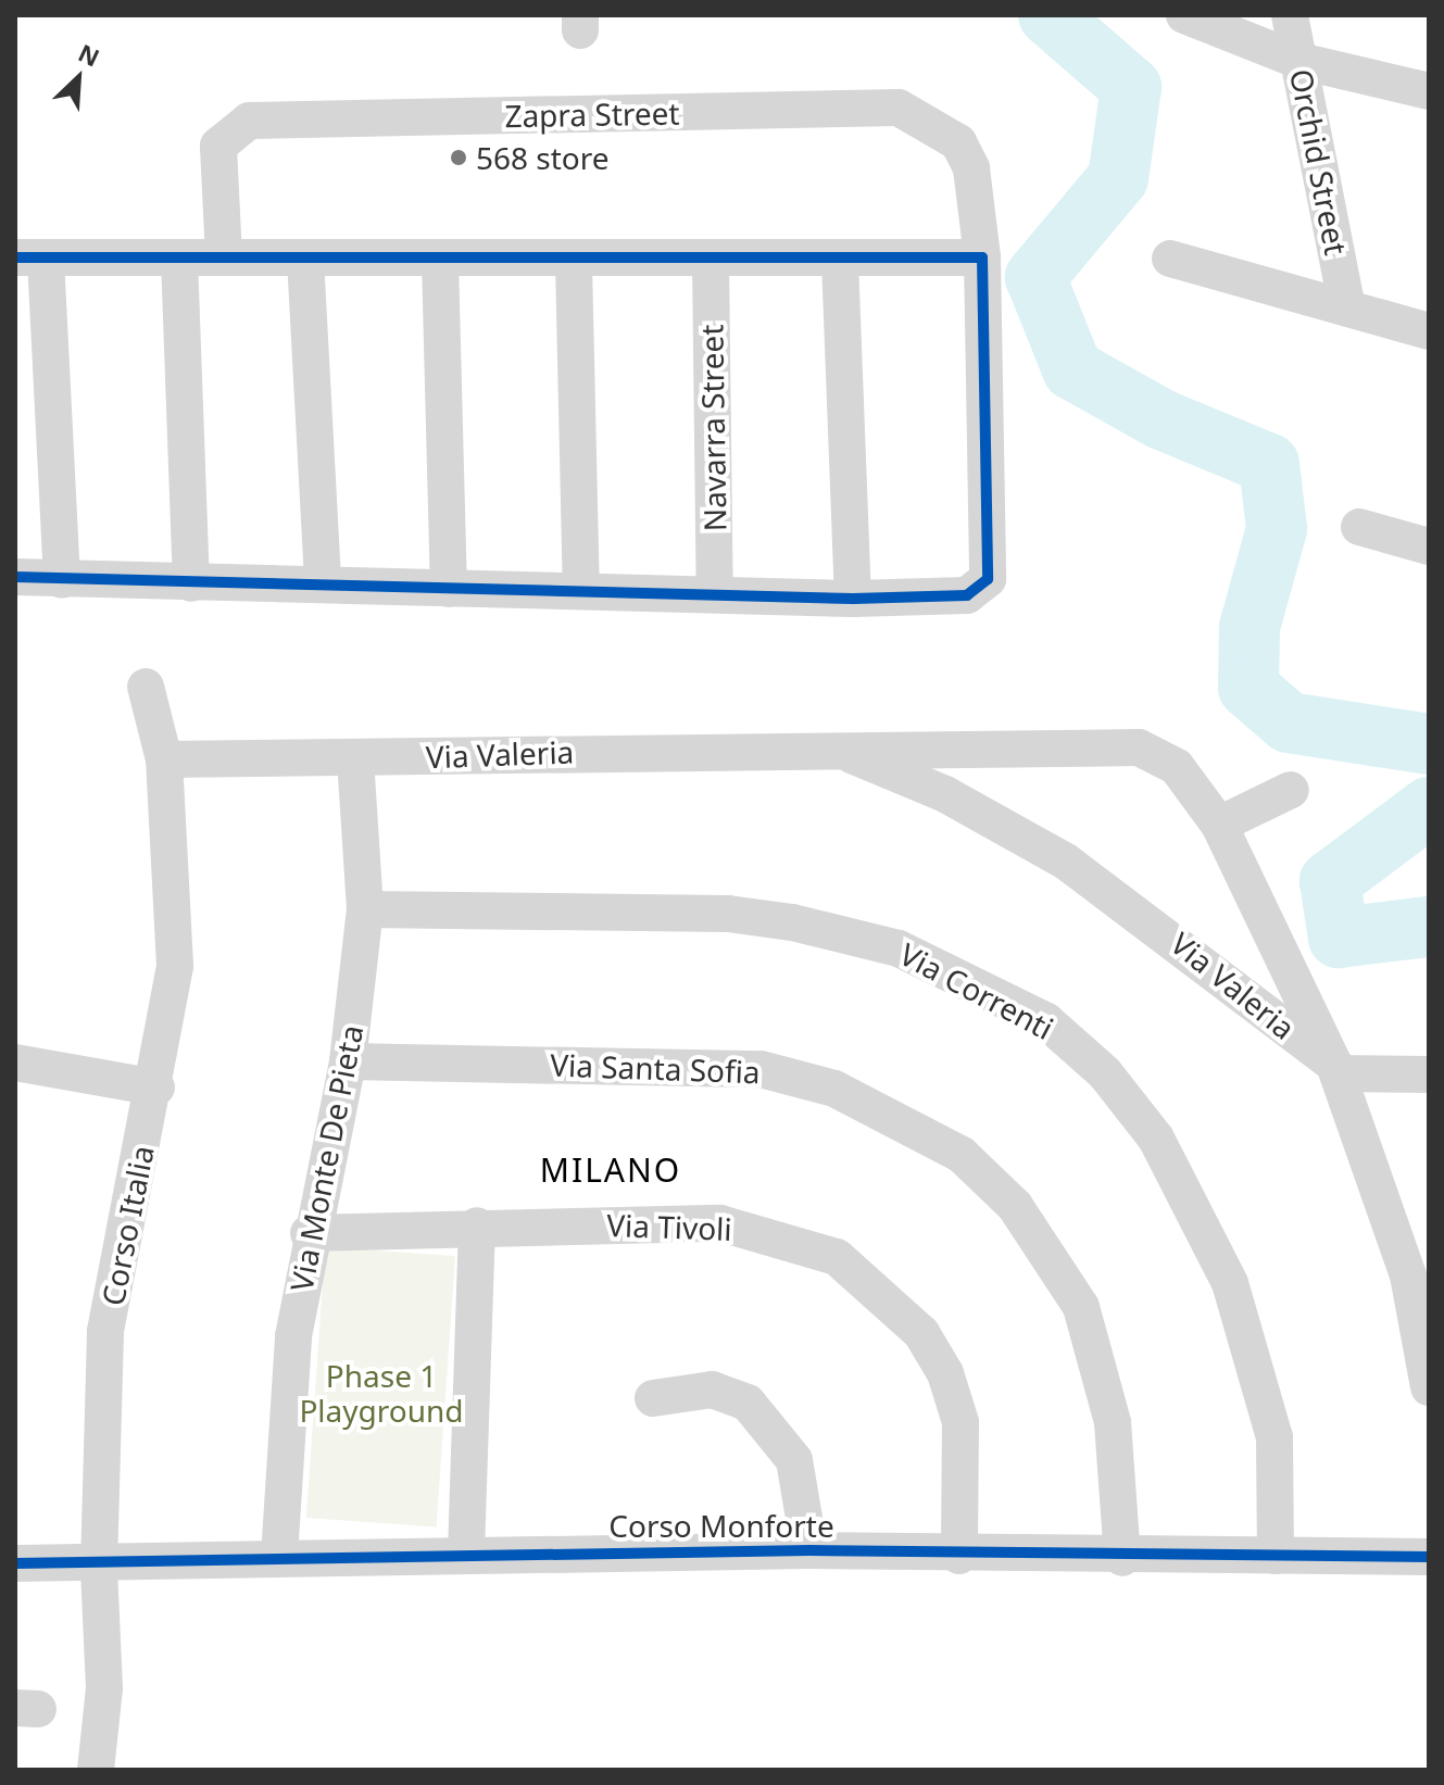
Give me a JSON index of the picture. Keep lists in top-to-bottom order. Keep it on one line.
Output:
{"streets":{"street":["Zapra Street","Orchid Street","Navarra Street","Via Valeria","Via Correnti","Via Santa Sofia","Via Monte De Pieta","Corso Italia","Via Tivoli","Corso Monforte"]},"crossings":[["Via Valeria","Via Monte De Pieta"],["Via Valeria","Corso Italia"],["Via Correnti","Via Monte De Pieta"],["Via Correnti","Corso Monforte"],["Via Santa Sofia","Via Monte De Pieta"],["Via Santa Sofia","Corso Monforte"],["Via Monte De Pieta","Via Tivoli"],["Via Monte De Pieta","Corso Monforte"],["Corso Italia","Corso Monforte"],["Via Tivoli","Corso Monforte"]],"districts":["MILANO"],"parks":["Phase 1 Playground"],"places":["568 store"],"north":"top right"}
